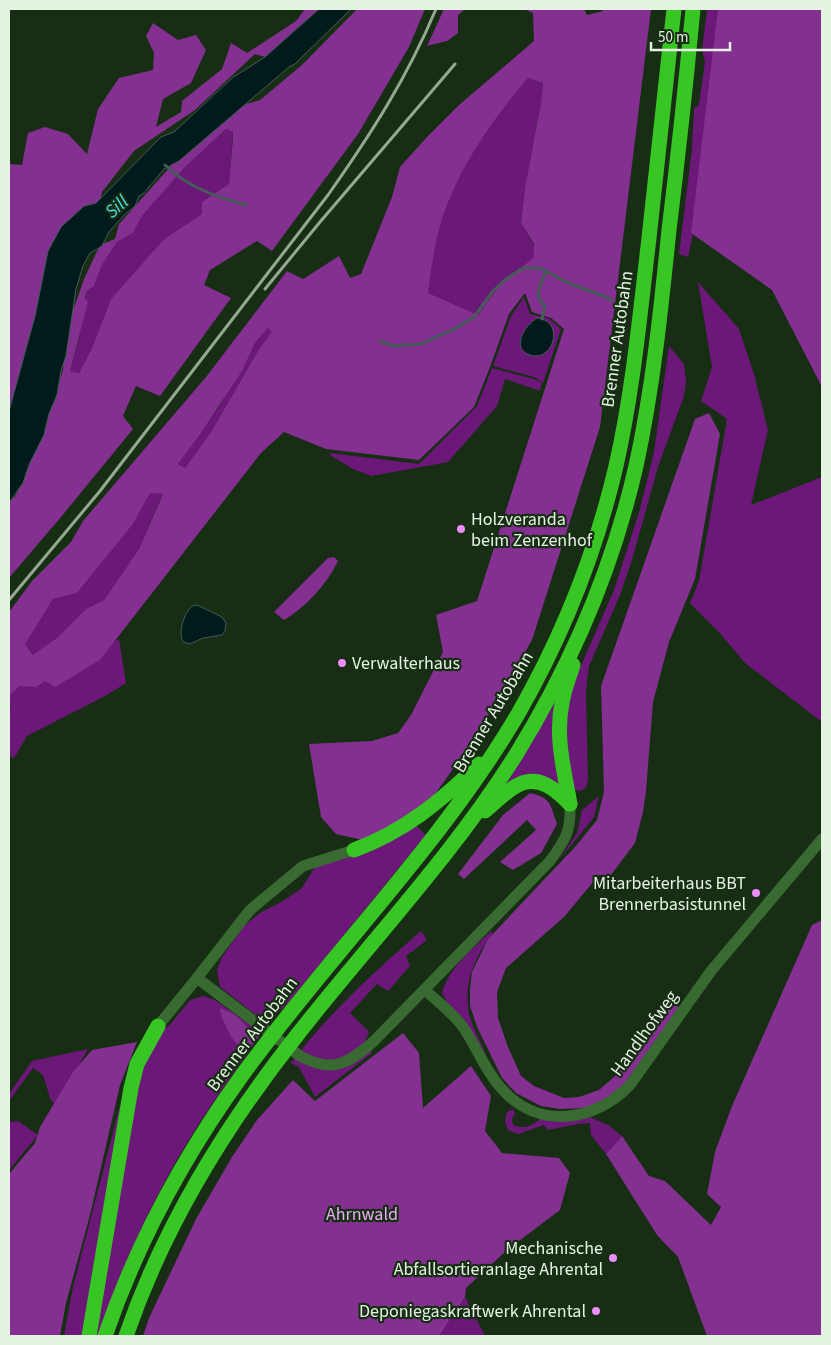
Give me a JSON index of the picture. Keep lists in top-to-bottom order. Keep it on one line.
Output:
{"streets":{"highway":["Brenner Autobahn"],"street":["Handlhofweg"]},"water":["Sill"],"parks":["Ahrnwald"],"places":["Holzveranda beim Zenzenhof","Verwalterhaus","Mitarbeiterhaus BBT Brennerbasistunnel","Mechanische Abfallsortieranlage Ahrental","Deponiegaskraftwerk Ahrental"],"scale_bar":"50 m"}
